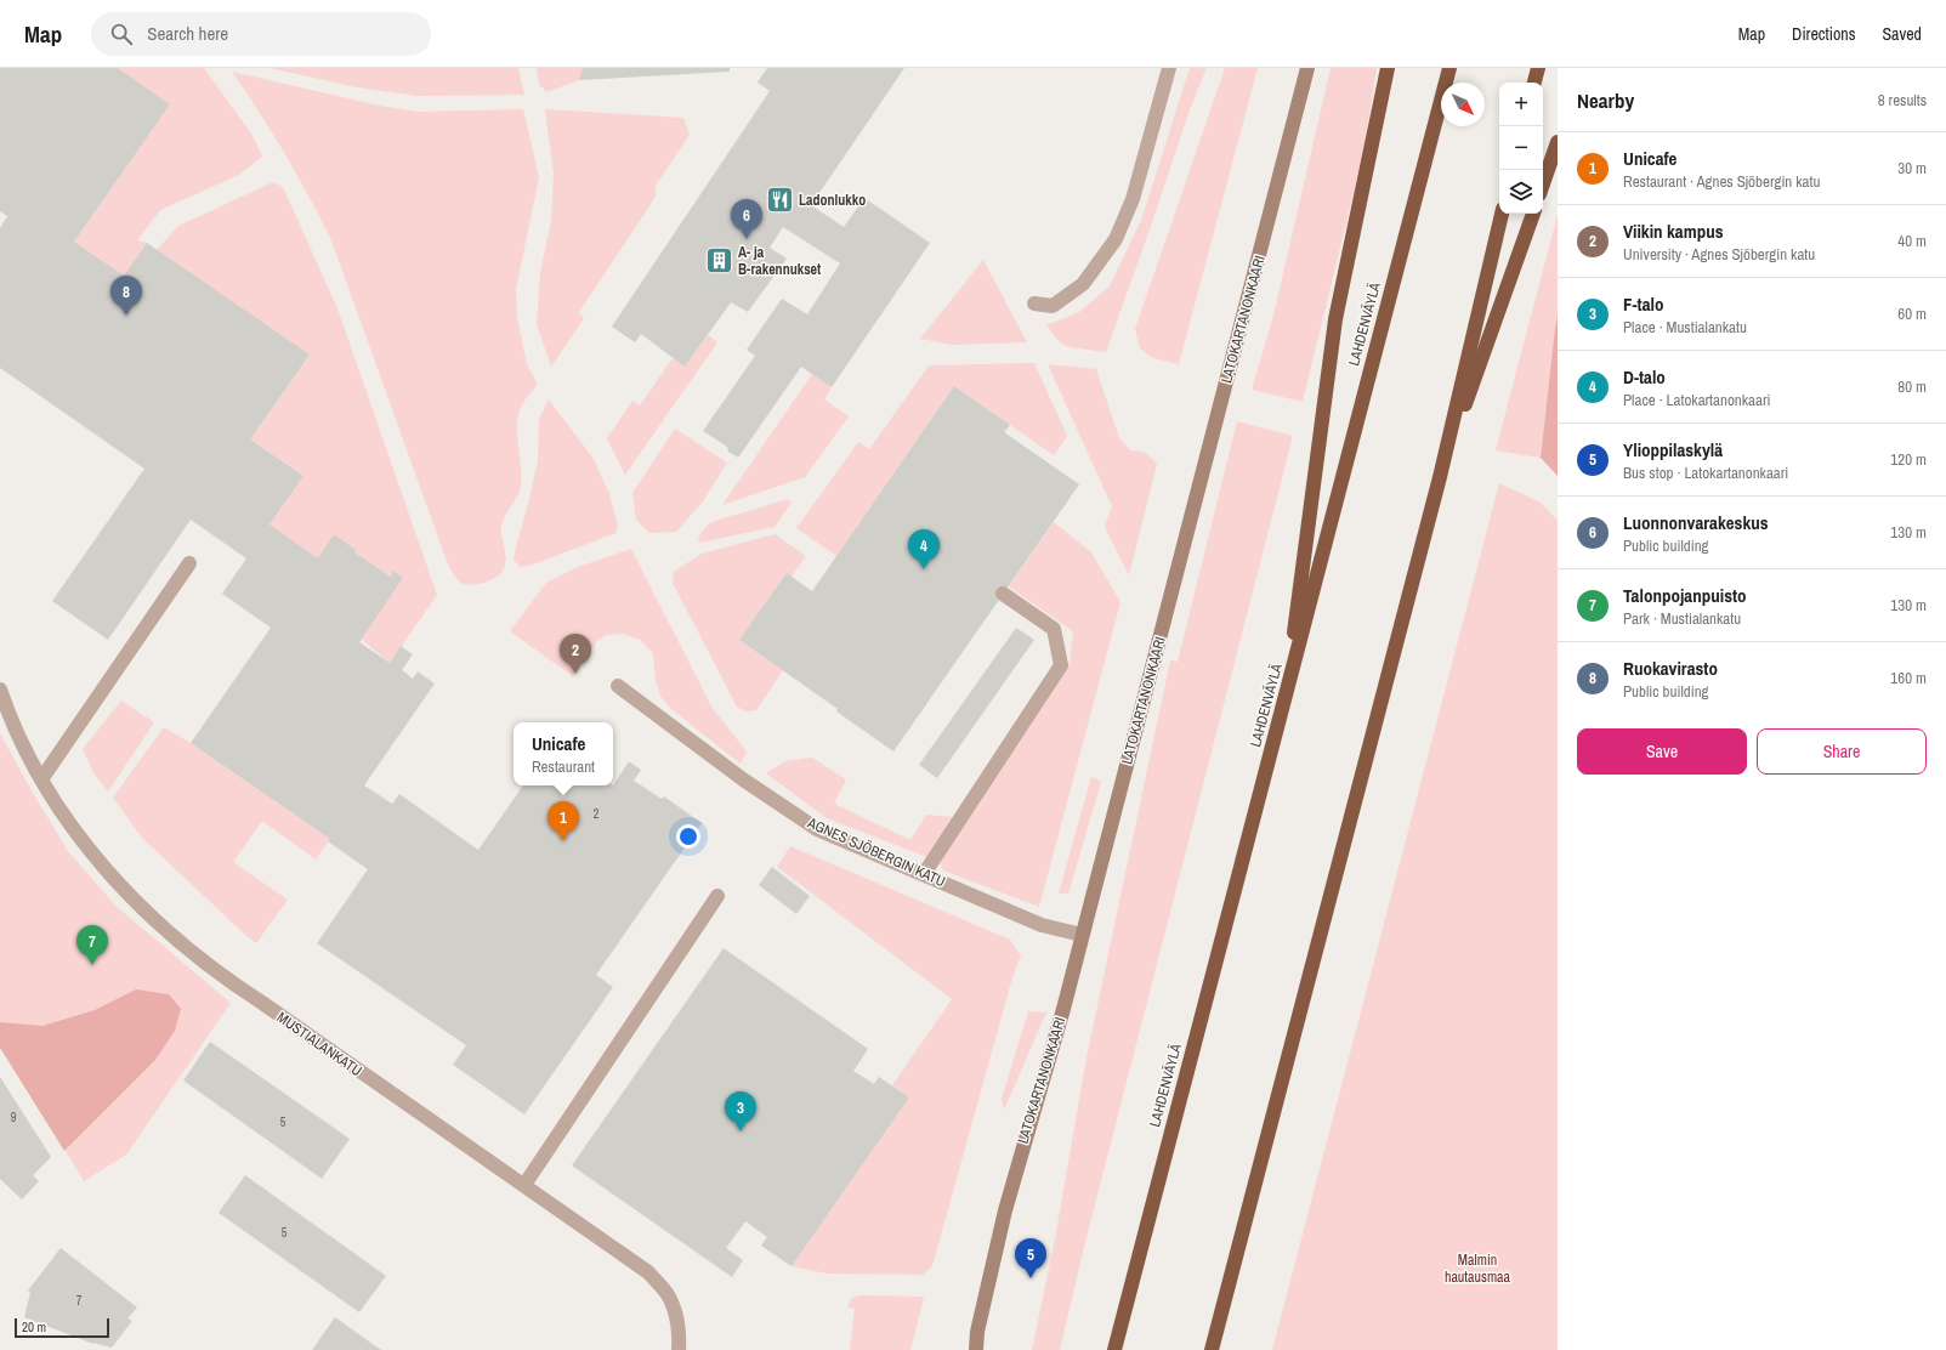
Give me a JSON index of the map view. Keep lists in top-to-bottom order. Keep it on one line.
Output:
{"streets":{"highway":["LAHDENVÄYLÄ"],"street":["LATOKARTANONKAARI","AGNES SJÖBERGIN KATU","MUSTIALANKATU"]},"crossings":[["LATOKARTANONKAARI","AGNES SJÖBERGIN KATU"]],"parks":["Malmin hautausmaa"],"places":{"restaurant":["Ladonlukko"],"building":["A- ja B-rakennukset"]},"house_numbers":["2","9","5","5","7"],"scale_bar":"20 m","north":"bottom right","page":{"header":"Map","search":"Search here","nav":["Map","Directions","Saved"],"heading":["Nearby","8 results"],"map_buttons":["+","−"],"list":[{"mark":"1","name":"Unicafe","note":"Restaurant · Agnes Sjöbergin katu","value":"30 m"},{"mark":"2","name":"Viikin kampus","note":"University · Agnes Sjöbergin katu","value":"40 m"},{"mark":"3","name":"F-talo","note":"Place · Mustialankatu","value":"60 m"},{"mark":"4","name":"D-talo","note":"Place · Latokartanonkaari","value":"80 m"},{"mark":"5","name":"Ylioppilaskylä","note":"Bus stop · Latokartanonkaari","value":"120 m"},{"mark":"6","name":"Luonnonvarakeskus","note":"Public building","value":"130 m"},{"mark":"7","name":"Talonpojanpuisto","note":"Park · Mustialankatu","value":"130 m"},{"mark":"8","name":"Ruokavirasto","note":"Public building","value":"160 m"}],"pins":["6","8","4","2","1","7","3","5"],"buttons":["Save","Share"],"popup":["Unicafe","Restaurant"],"scale":"20 m"}}
